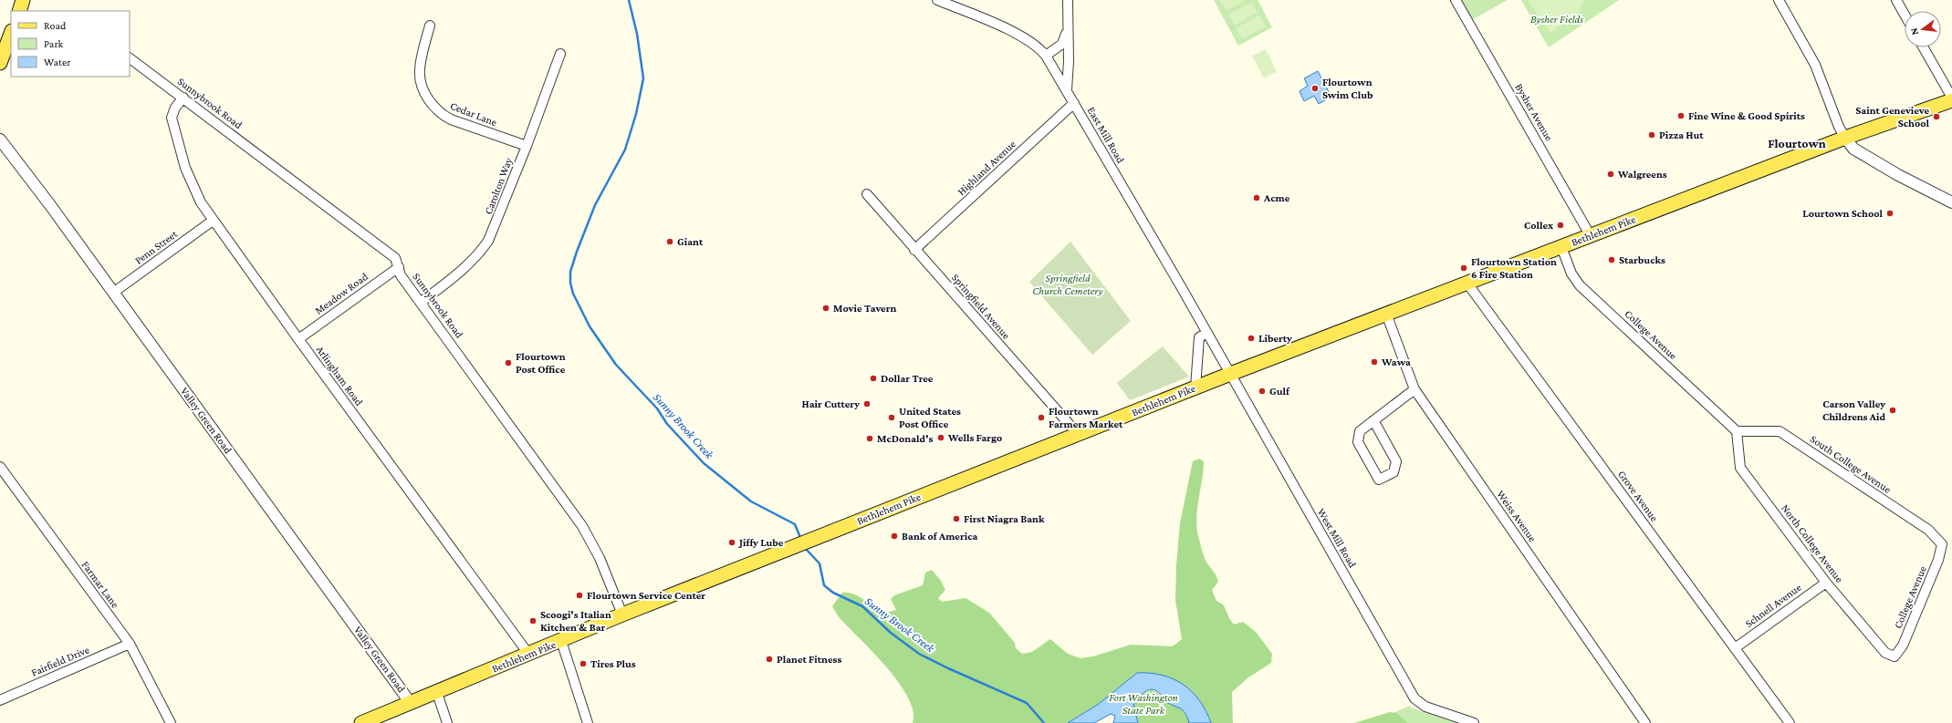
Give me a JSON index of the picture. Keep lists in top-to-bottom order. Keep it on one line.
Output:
{"streets":{"main road":["Bethlehem Pike"],"street":["Sunnybrook Road","Bysher Avenue","Cedar Lane","East Mill Road","Highland Avenue","Carolton Way","Penn Street","Meadow Road","Springfield Avenue","College Avenue","Arlingham Road","Valley Green Road","South College Avenue","Grove Avenue","Weiss Avenue","West Mill Road","North College Avenue","Farmar Lane","Schnell Avenue","Fairfield Drive"]},"crossings":[["Sunnybrook Road","Carolton Way"],["Sunnybrook Road","Bethlehem Pike"],["Sunnybrook Road","Meadow Road"],["Sunnybrook Road","Arlingham Road"],["Bysher Avenue","Bethlehem Pike"],["Cedar Lane","Carolton Way"],["East Mill Road","Highland Avenue"],["East Mill Road","West Mill Road"],["Highland Avenue","Springfield Avenue"],["Bethlehem Pike","Springfield Avenue"],["Bethlehem Pike","College Avenue"],["Bethlehem Pike","Arlingham Road"],["Bethlehem Pike","Valley Green Road"],["Bethlehem Pike","Grove Avenue"],["Bethlehem Pike","Weiss Avenue"],["Bethlehem Pike","West Mill Road"],["Penn Street","Arlingham Road"],["Penn Street","Valley Green Road"],["Meadow Road","Arlingham Road"],["College Avenue","South College Avenue"],["College Avenue","North College Avenue"],["South College Avenue","North College Avenue"],["Grove Avenue","Schnell Avenue"],["North College Avenue","Schnell Avenue"],["Farmar Lane","Fairfield Drive"]],"districts":["Flourtown"],"water":["Sunny Brook Creek"],"parks":["Bysher Fields","Springfield Church Cemetery","Fort Washington State Park"],"places":["Flourtown Swim Club","Fine Wine & Good Spirits","Saint Genevieve School","Pizza Hut","Walgreens","Acme","Lourtown School","Collex","Giant","Starbucks","Flourtown Station 6 Fire Station","Movie Tavern","Liberty","Wawa","Flourtown Post Office","Dollar Tree","Gulf","Hair Cuttery","Carson Valley Childrens Aid","United States Post Office","Flourtown Farmers Market","Wells Fargo","McDonald's","First Niagra Bank","Bank of America","Jiffy Lube","Flourtown Service Center","Scoogi's Italian Kitchen & Bar","Planet Fitness","Tires Plus"],"legend":["Road","Park","Water"],"north":"left"}
